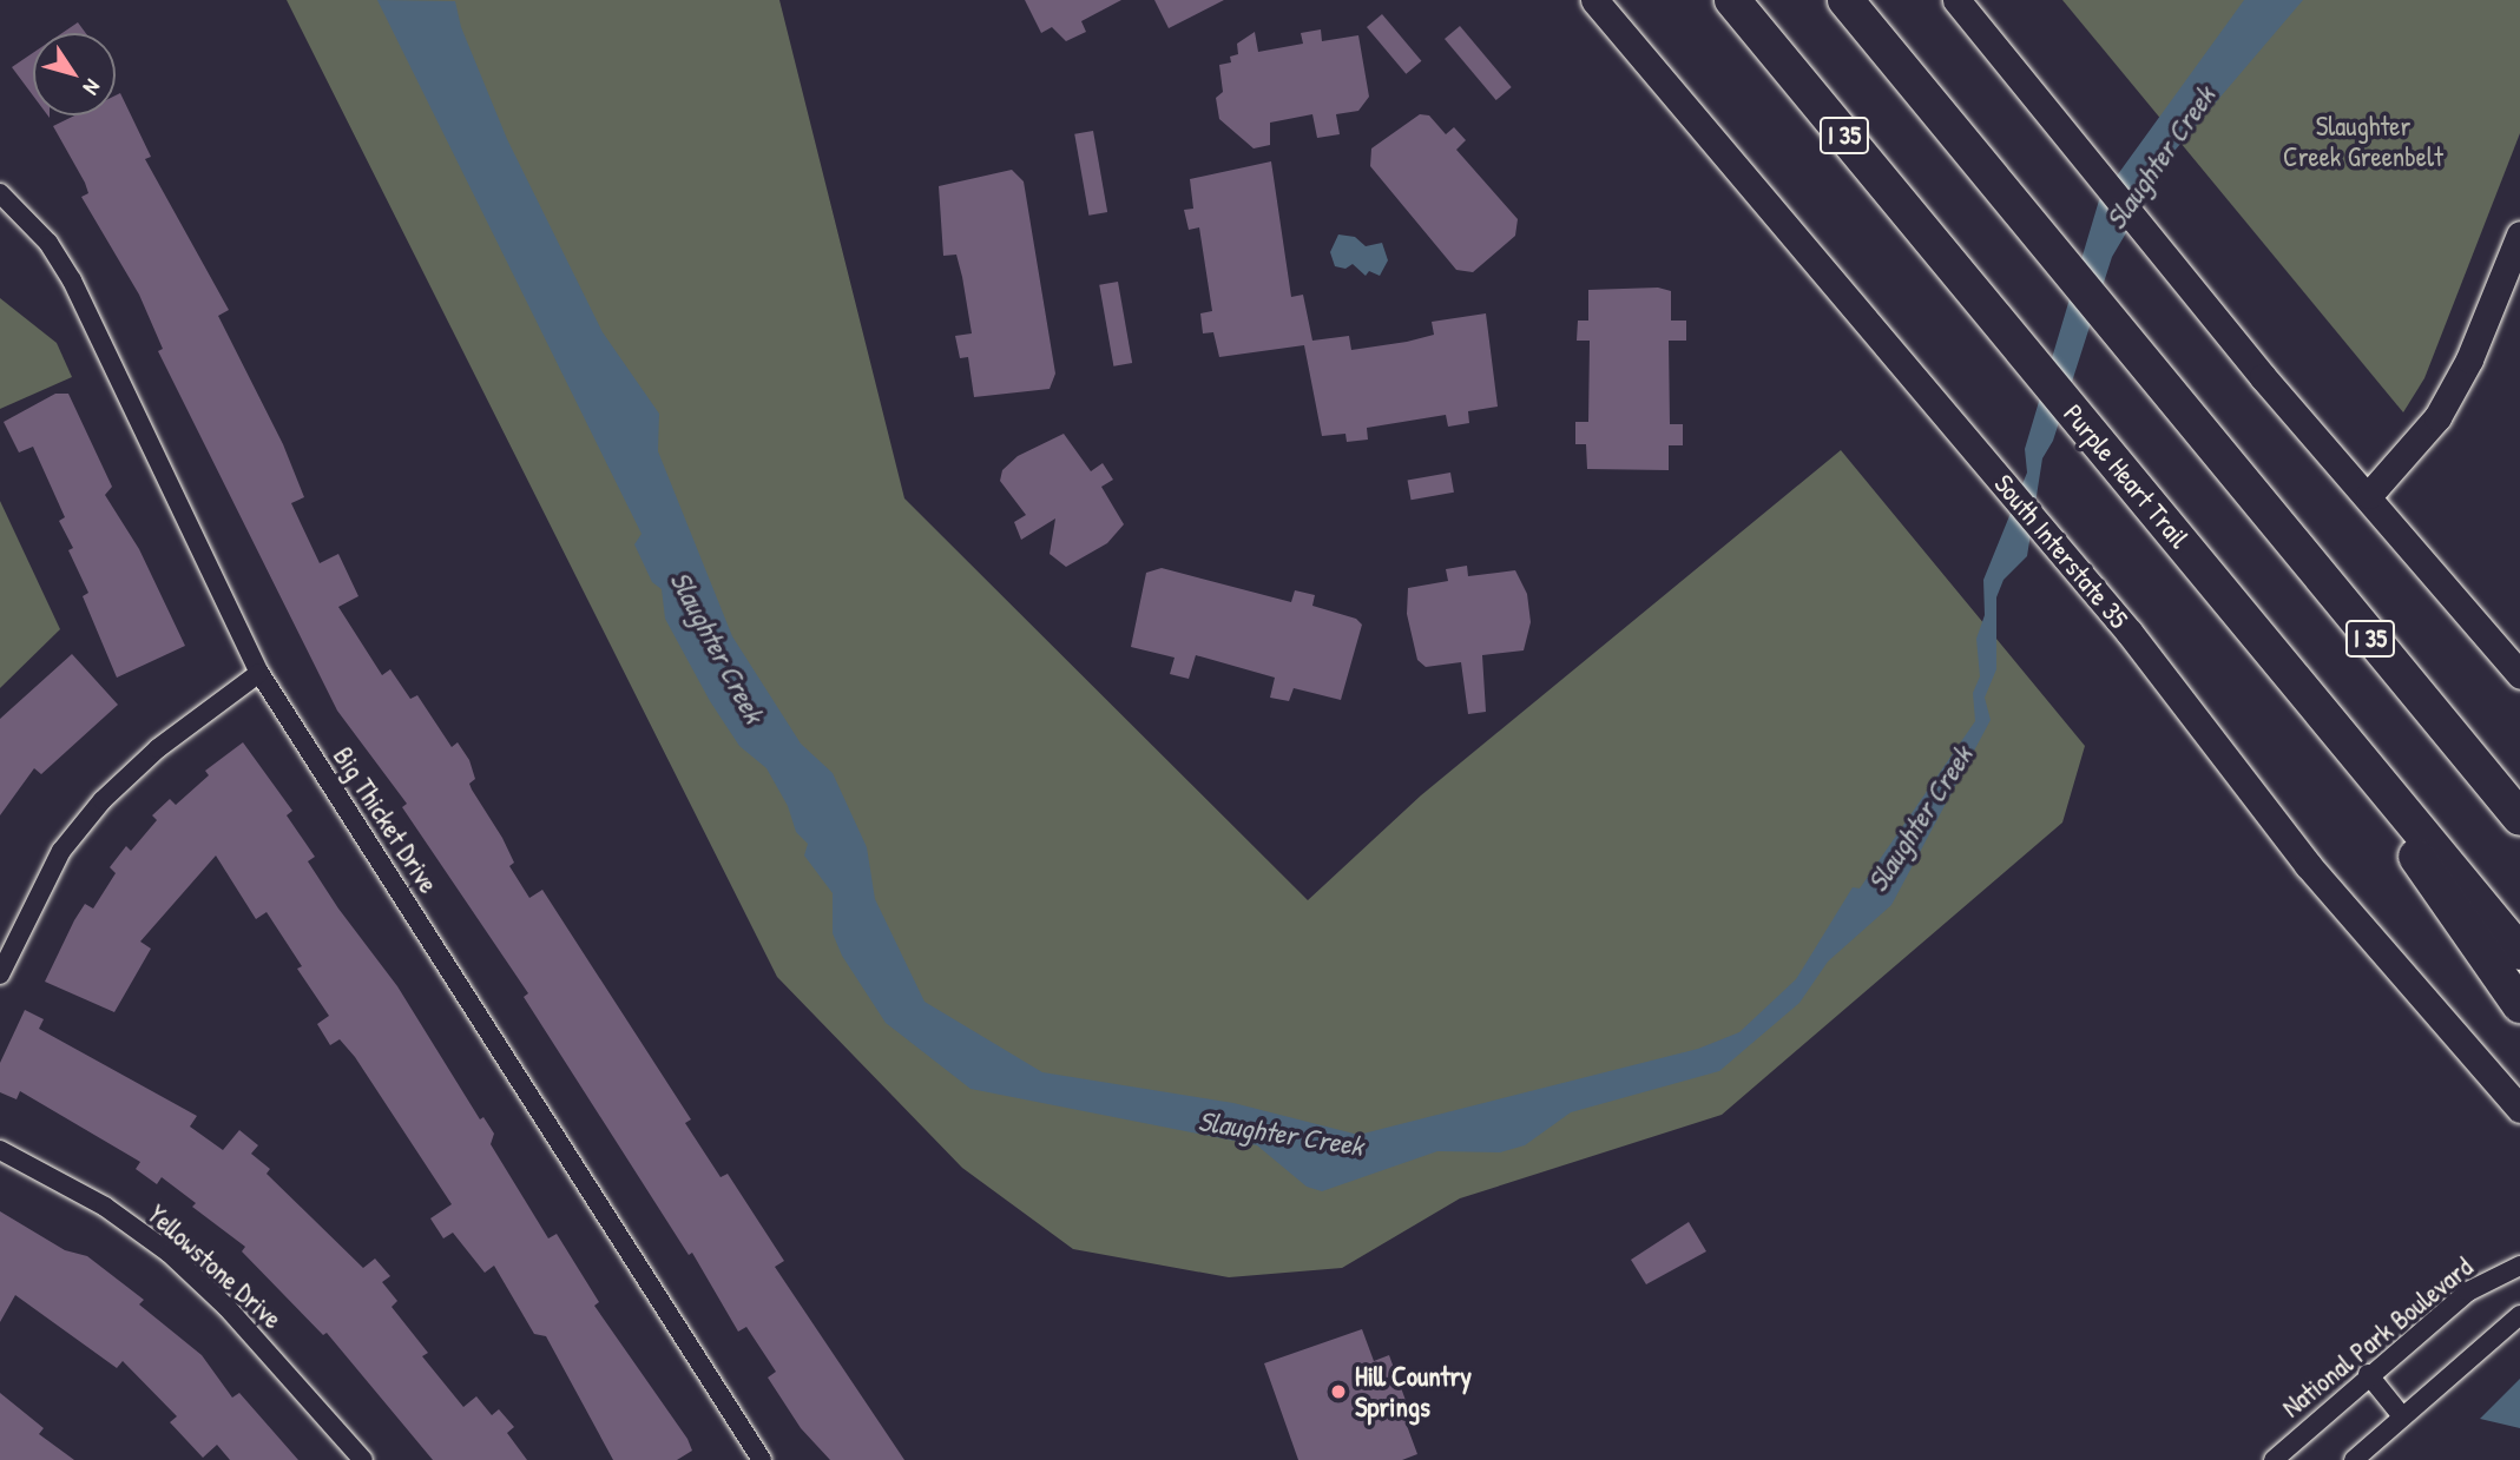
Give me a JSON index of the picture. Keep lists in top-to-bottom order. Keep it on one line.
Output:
{"streets":{"highway":["I 35","Purple Heart Trail"],"main road":["South Interstate 35"],"street":["Big Thicket Drive","Yellowstone Drive","National Park Boulevard"]},"water":["Slaughter Creek"],"parks":["Slaughter Creek Greenbelt"],"places":["Hill Country Springs"],"north":"bottom right"}
